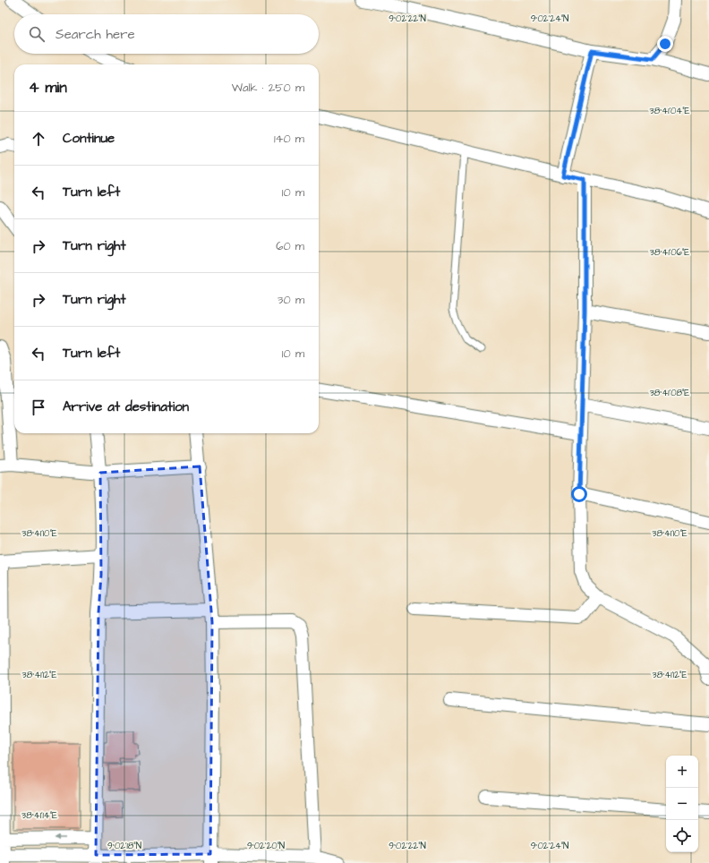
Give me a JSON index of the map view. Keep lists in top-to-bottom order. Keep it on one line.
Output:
{"page":{"search":"Search here","heading":["4 min","Walk · 250 m"],"list":[["Continue","140 m"],["Turn left","10 m"],["Turn right","60 m"],["Turn right","30 m"],["Turn left","10 m"],"Arrive at destination"],"map_buttons":["+","−"]},"coordinates":["9°02'22\"N","9°02'24\"N","38°41'04\"E","38°41'06\"E","38°41'08\"E","38°41'10\"E","38°41'12\"E","38°41'14\"E","9°02'18\"N","9°02'20\"N"]}
